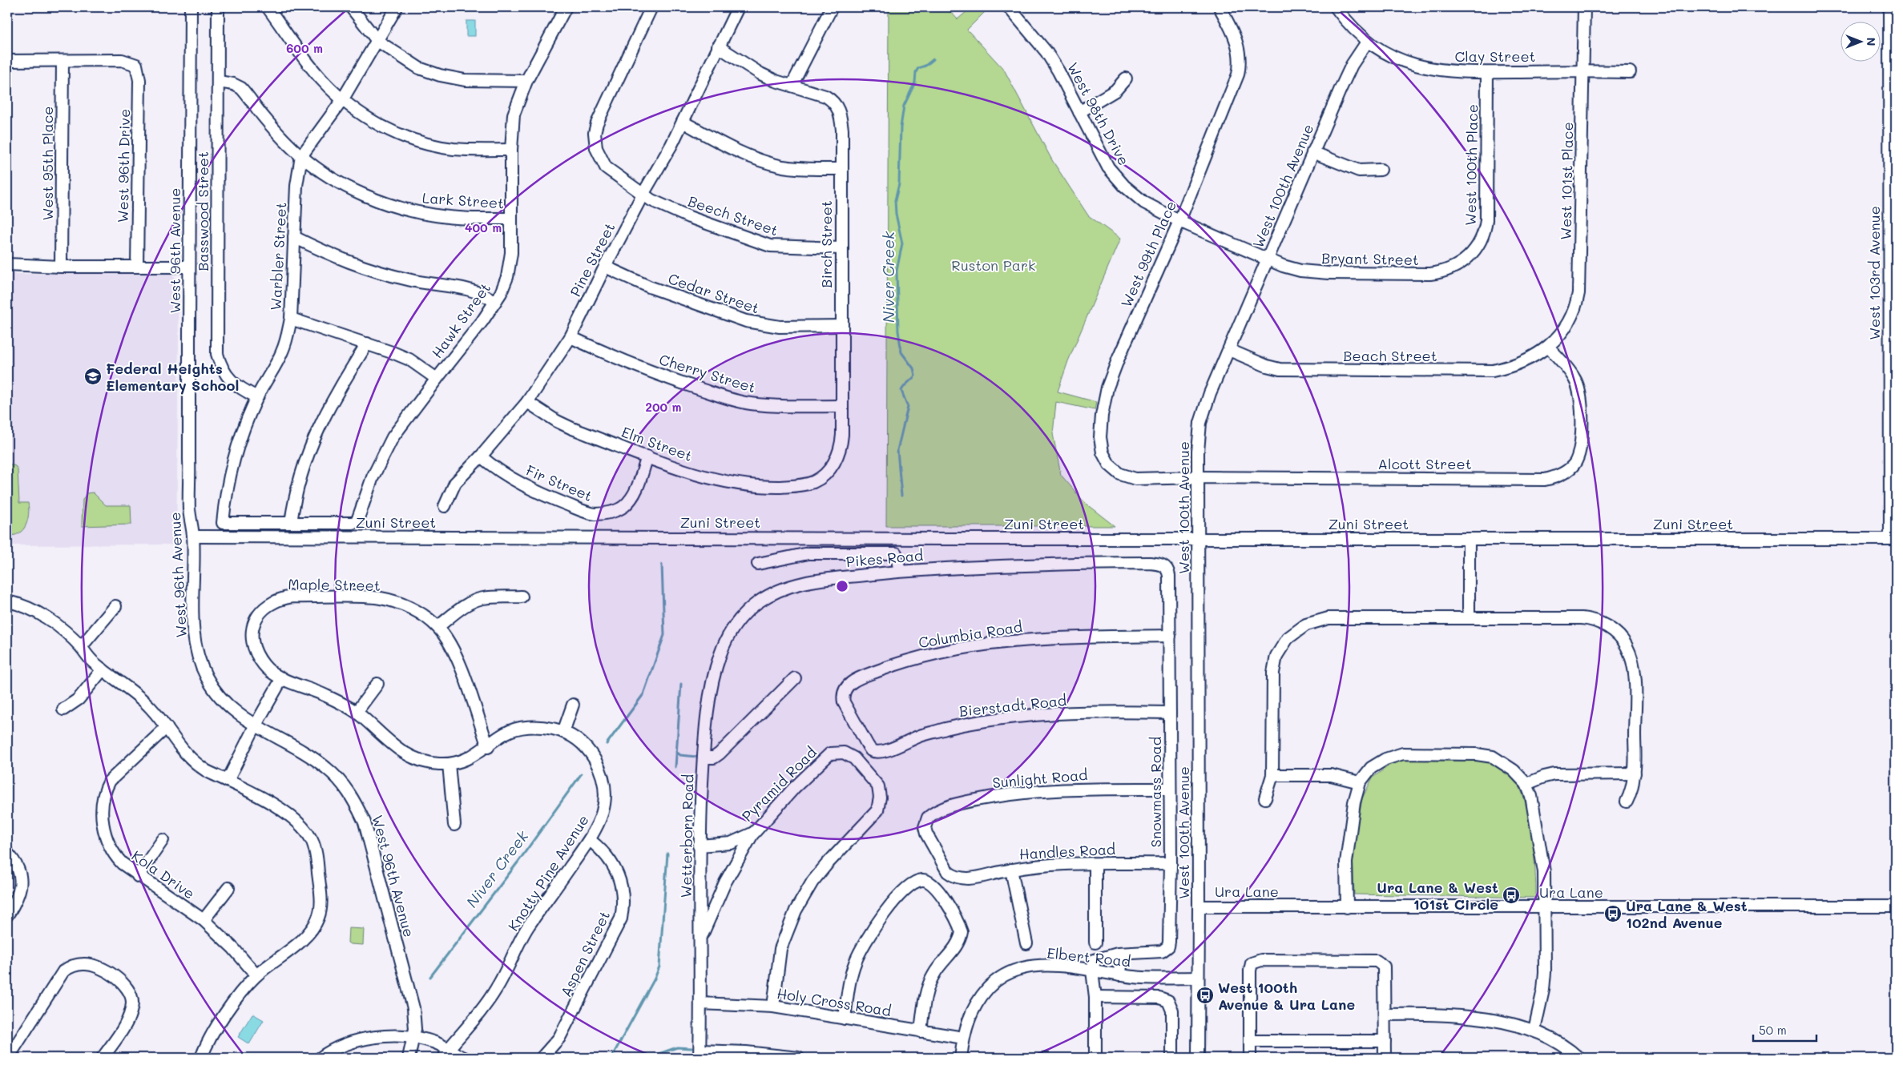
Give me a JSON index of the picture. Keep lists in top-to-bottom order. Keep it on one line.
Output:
{"streets":{"street":["Clay Street","West 98th Drive","West 95th Place","West 100th Place","West 96th Drive","West 101st Place","West 100th Avenue","Lark Street","Basswood Street","Beech Street","Birch Street","West 96th Avenue","West 99th Place","Warbler Street","Bryant Street","Pine Street","West 103rd Avenue","Cedar Street","Hawk Street","Beach Street","Cherry Street","Elm Street","Alcott Street","Fir Street","Zuni Street","Pikes Road","Maple Street","Columbia Road","Bierstadt Road","Sunlight Road","Pyramid Road","Snowmass Road","Wetterborn Road","Handles Road","Knotty Pine Avenue","Kola Drive","Ura Lane","Aspen Street","Elbert Road","Holy Cross Road"]},"crossings":[["Clay Street","West 100th Place"],["Clay Street","West 101st Place"],["Clay Street","West 100th Avenue"],["West 98th Drive","West 100th Avenue"],["West 98th Drive","West 99th Place"],["West 98th Drive","Bryant Street"],["West 95th Place","West 96th Drive"],["West 100th Place","Bryant Street"],["West 101st Place","Beach Street"],["West 101st Place","Alcott Street"],["West 100th Avenue","Bryant Street"],["West 100th Avenue","Beach Street"],["West 100th Avenue","Alcott Street"],["West 100th Avenue","Zuni Street"],["West 100th Avenue","Ura Lane"],["West 100th Avenue","Elbert Road"],["Lark Street","Basswood Street"],["Lark Street","Warbler Street"],["Lark Street","Hawk Street"],["Basswood Street","Warbler Street"],["Beech Street","Birch Street"],["Beech Street","Pine Street"],["Birch Street","Pine Street"],["Birch Street","Cedar Street"],["Birch Street","Cherry Street"],["Birch Street","Elm Street"],["West 96th Avenue","Zuni Street"],["West 99th Place","Alcott Street"],["Warbler Street","Hawk Street"],["Pine Street","Cedar Street"],["Pine Street","Cherry Street"],["Pine Street","Elm Street"],["Pine Street","Fir Street"],["West 103rd Avenue","Zuni Street"],["Beach Street","Alcott Street"],["Elm Street","Fir Street"],["Pikes Road","Snowmass Road"],["Pikes Road","Wetterborn Road"],["Maple Street","Knotty Pine Avenue"],["Columbia Road","Bierstadt Road"],["Columbia Road","Snowmass Road"],["Bierstadt Road","Snowmass Road"],["Sunlight Road","Snowmass Road"],["Sunlight Road","Handles Road"],["Pyramid Road","Wetterborn Road"],["Pyramid Road","Holy Cross Road"],["Snowmass Road","Handles Road"],["Wetterborn Road","Holy Cross Road"],["Knotty Pine Avenue","Aspen Street"],["Elbert Road","Holy Cross Road"]],"water":["Niver Creek"],"parks":["Ruston Park"],"places":{"school or university":["Federal Heights Elementary School"],"bus stop":["Ura Lane & West 101st Circle","Ura Lane & West 102nd Avenue","West 100th Avenue & Ura Lane"]},"scale_bar":"50 m","north":"right","rings":["600 m","400 m","200 m"]}
